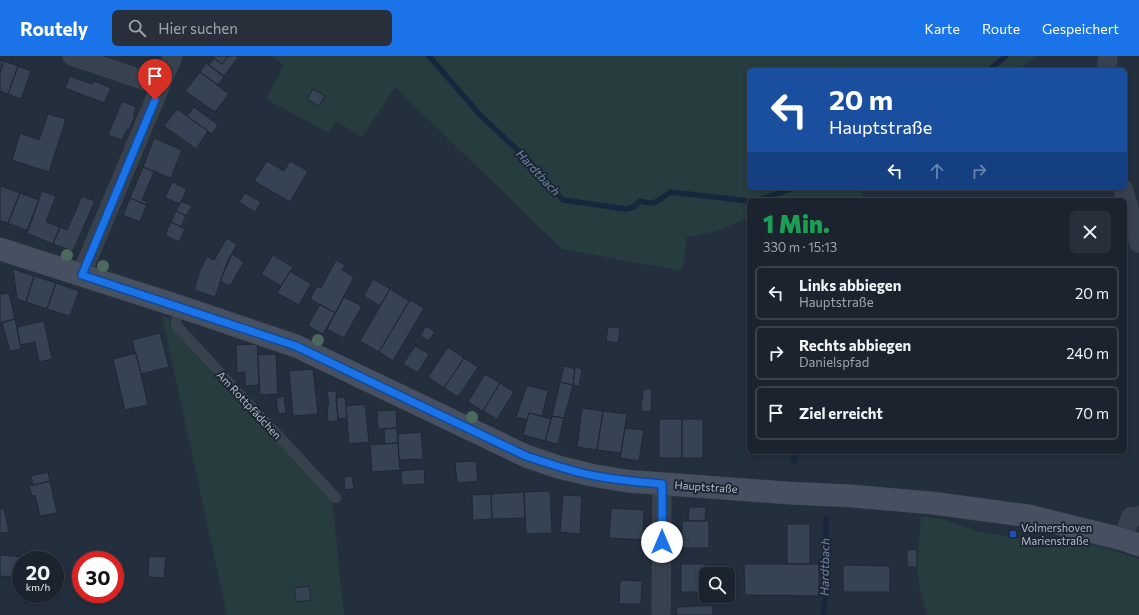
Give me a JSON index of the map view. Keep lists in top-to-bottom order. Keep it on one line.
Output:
{"streets":{"main road":["Hauptstraße"],"lane":["Am Rottpfädchen"]},"crossings":[["Am Rottpfädchen","Hauptstraße"]],"water":["Hardtbach"],"places":{"transit":["Volmershoven Marienstraße"]},"page":{"header":"Routely","search":"Hier suchen","nav":["Karte","Route","Gespeichert"],"turn":["20 m","Hauptstraße"],"heading":["1 Min.","330 m · 15:13"],"list":[{"name":"Links abbiegen","note":"Hauptstraße","value":"20 m"},{"name":"Rechts abbiegen","note":"Danielspfad","value":"240 m"},{"name":"Ziel erreicht","value":"70 m"}],"speed":"20 km/h","limit":"30"}}
